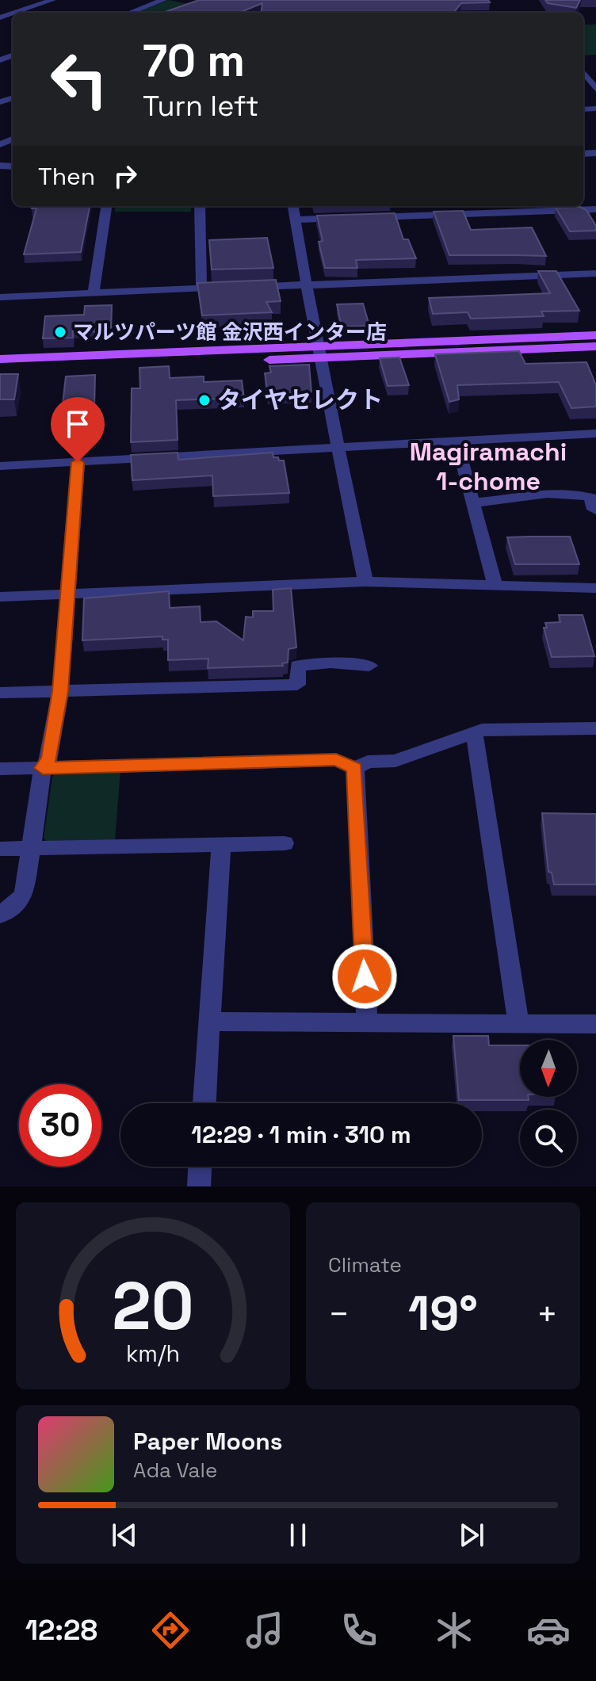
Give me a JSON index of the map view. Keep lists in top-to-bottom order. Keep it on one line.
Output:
{"districts":["Magiramachi 1-chome"],"places":["マルツパーツ館 金沢西インター店","タイヤセレクト"],"north":"bottom","page":{"turn":["70 m","Turn left"],"then":"Then","limit":"30","trip":"12:29 · 1 min · 310 m","tile":"Climate","heat":["−","19°","+"],"song":["Paper Moons","Ada Vale"],"tabs":"12:28","gauge":["20","km/h"]}}
